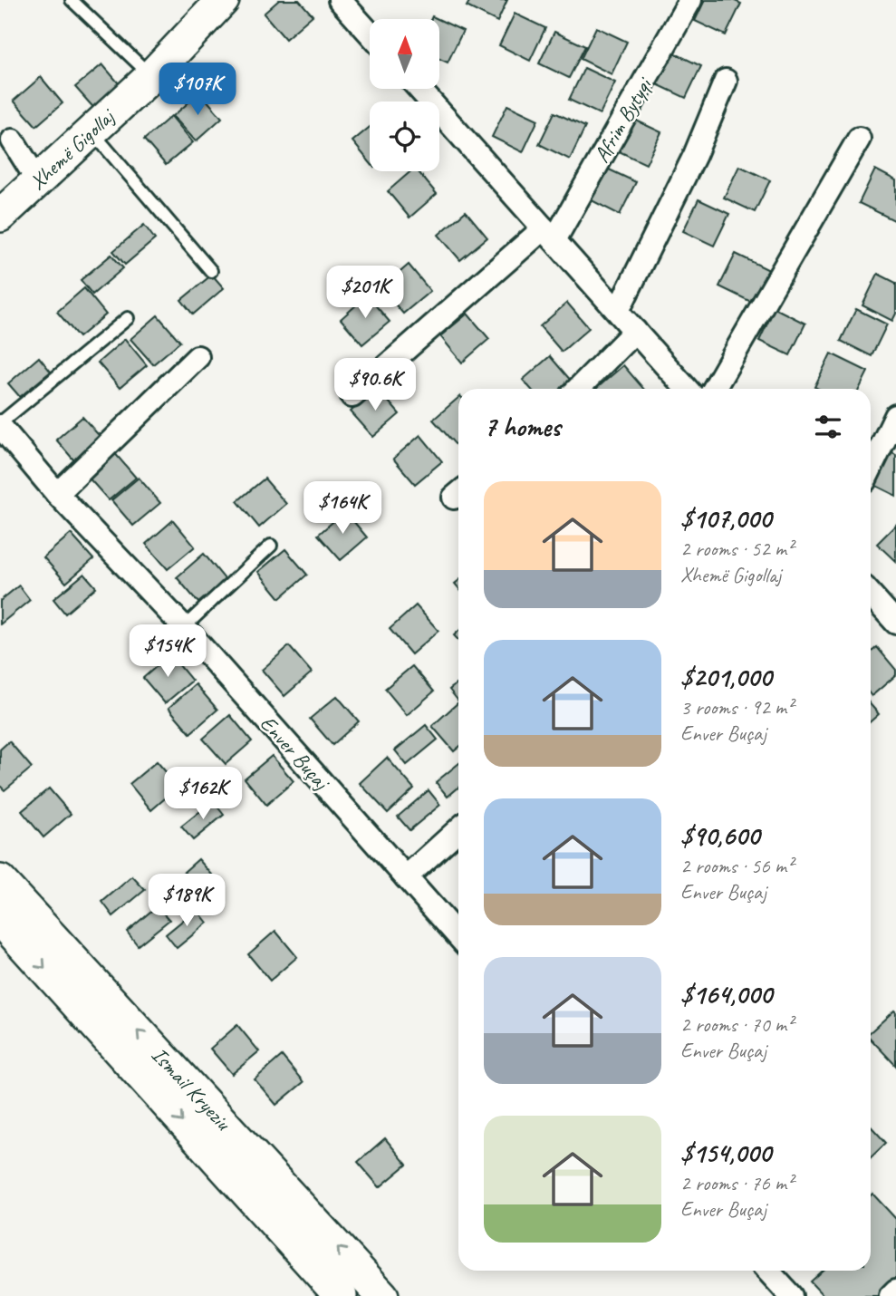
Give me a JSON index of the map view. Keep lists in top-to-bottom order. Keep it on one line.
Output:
{"streets":{"main road":["Xhemë Gigollaj","Ismail Kryeziu"],"street":["Afrim Bytyqi","Enver Buçaj"]},"north":"top","page":{"price":["$107K","$201K","$90.6K","$164K","$154K","$162K","$189K"],"heading":"7 homes","list":[{"name":"$107,000","note":"2 rooms · 52 m² · Xhemë Gigollaj"},{"name":"$201,000","note":"3 rooms · 92 m² · Enver Buçaj"},{"name":"$90,600","note":"2 rooms · 56 m² · Enver Buçaj"},{"name":"$164,000","note":"2 rooms · 70 m² · Enver Buçaj"},{"name":"$154,000","note":"2 rooms · 76 m² · Enver Buçaj"}]}}
